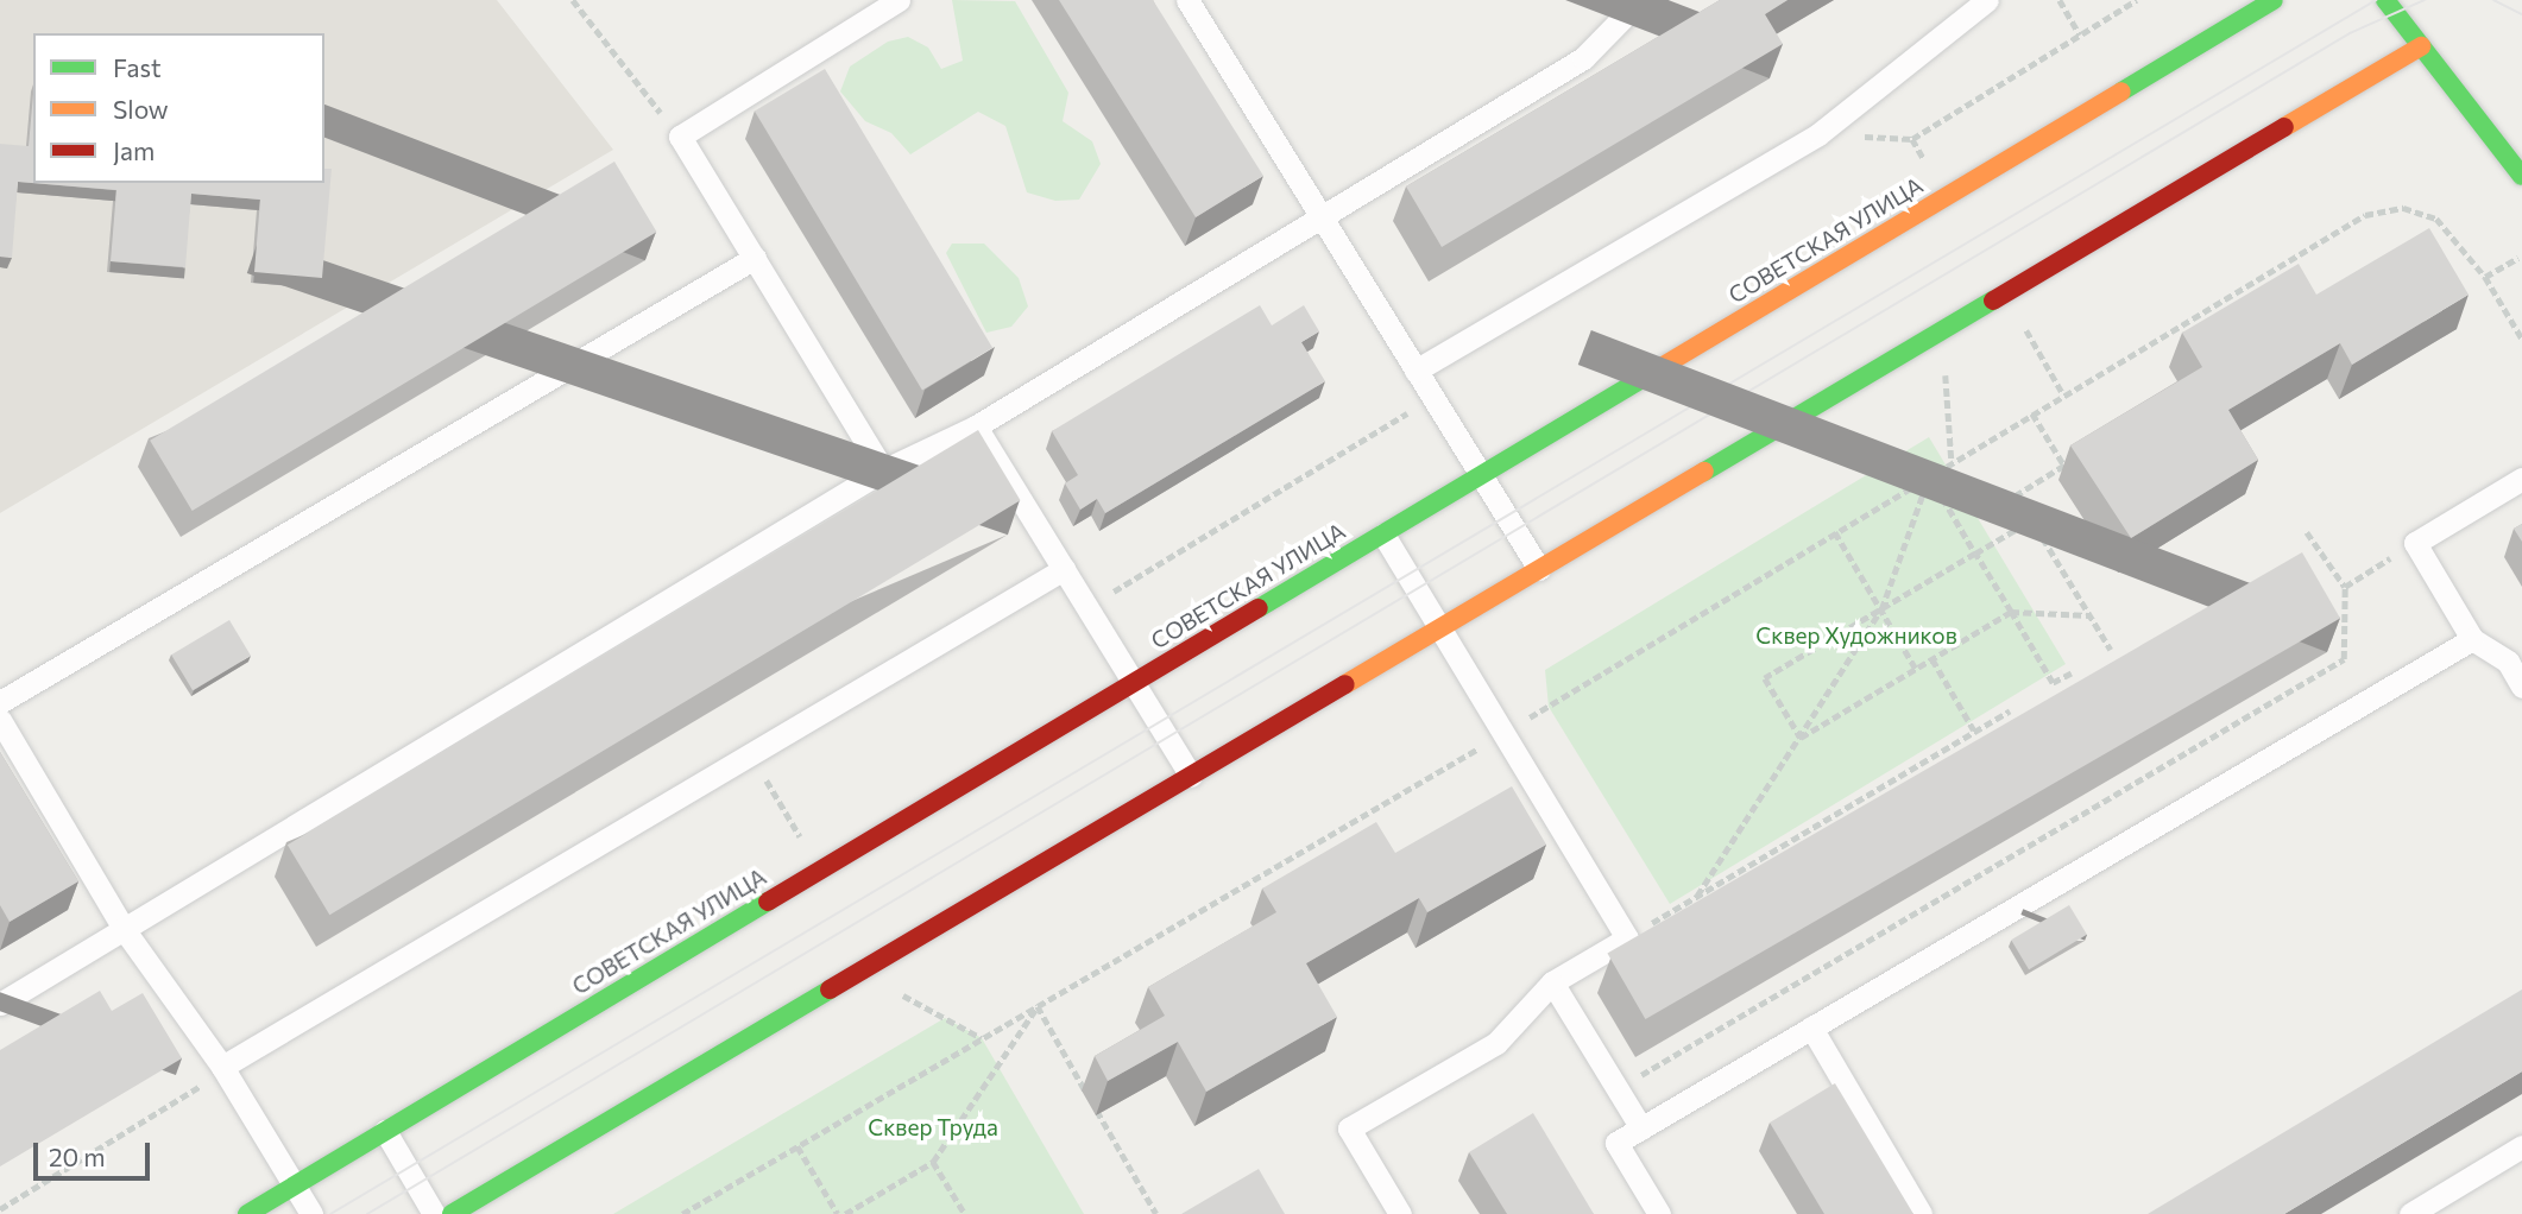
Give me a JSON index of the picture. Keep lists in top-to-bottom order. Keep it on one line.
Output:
{"streets":{"main road":["СОВЕТСКАЯ УЛИЦА"]},"parks":["Сквер Художников","Сквер Труда"],"legend":["Fast","Slow","Jam"],"scale_bar":"20 m"}
